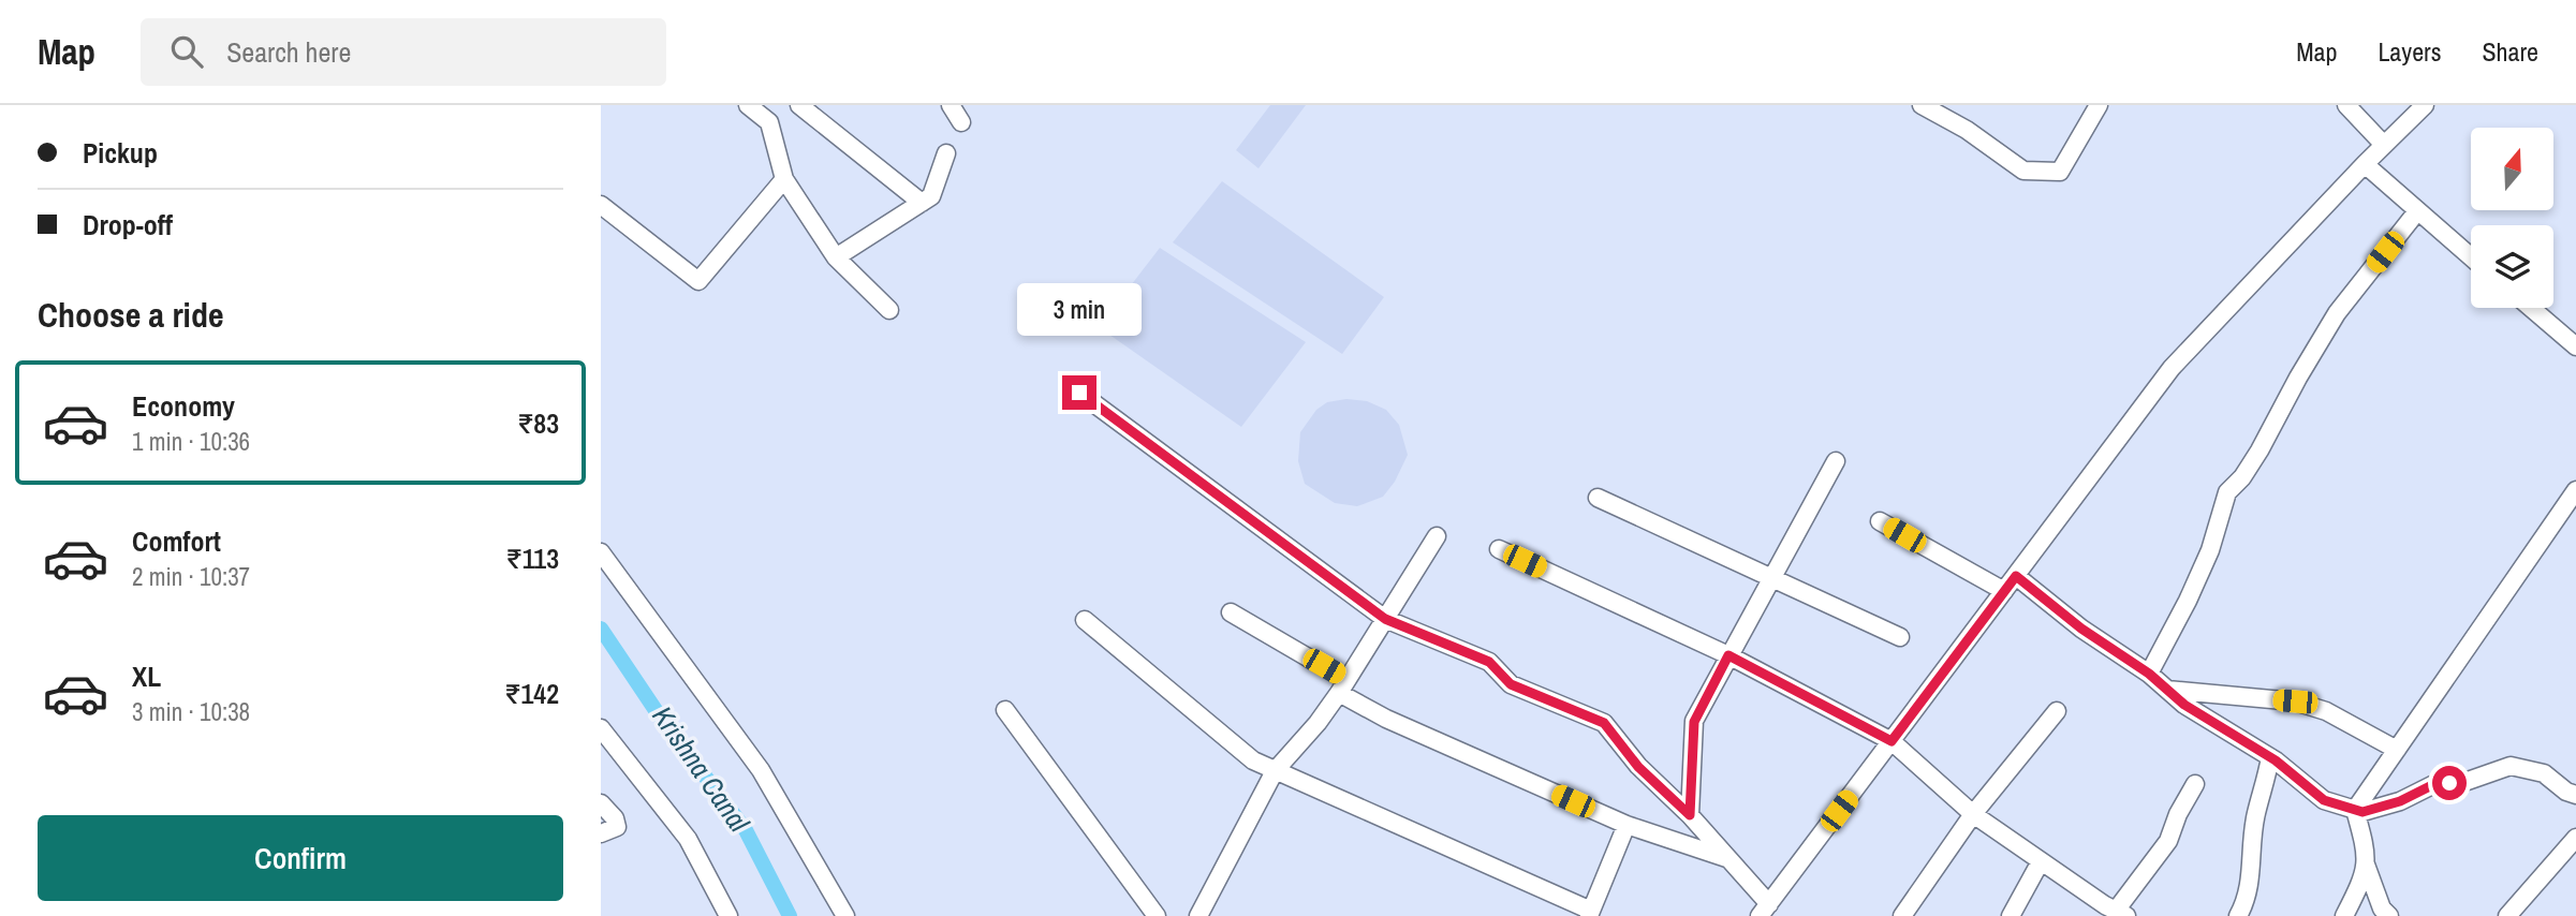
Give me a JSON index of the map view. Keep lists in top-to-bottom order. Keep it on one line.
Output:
{"water":["Krishna Canal"],"north":"top","page":{"header":"Map","search":"Search here","nav":["Map","Layers","Share"],"banner":["Pickup","Drop-off"],"heading":"Choose a ride","bubble":"3 min","list":[{"name":"Economy","note":"1 min · 10:36","value":"₹83"},{"name":"Comfort","note":"2 min · 10:37","value":"₹113"},{"name":"XL","note":"3 min · 10:38","value":"₹142"}],"buttons":"Confirm"}}
